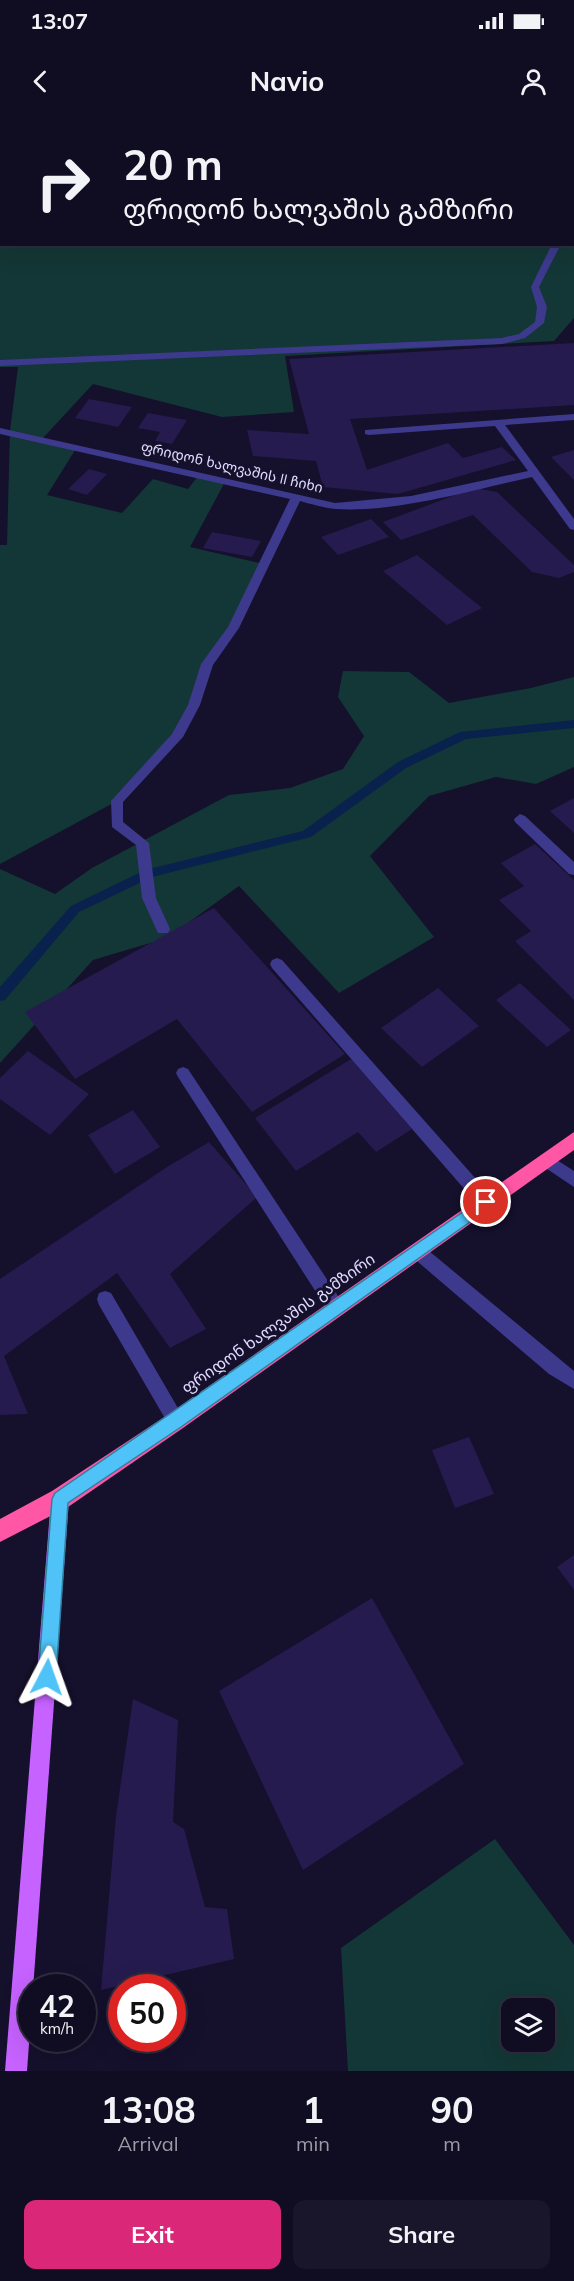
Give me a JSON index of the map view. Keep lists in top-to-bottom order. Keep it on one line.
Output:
{"streets":{"highway":["ფრიდონ ხალვაშის გამზირი"],"street":["ფრიდონ ხალვაშის II ჩიხი"]},"page":{"status":"13:07","header":"Navio","turn":["20 m","ფრიდონ ხალვაშის გამზირი"],"speed":"42 km/h","limit":"50","eta":["13:08","Arrival","1","min","90","m"],"buttons":["Exit","Share"]}}
